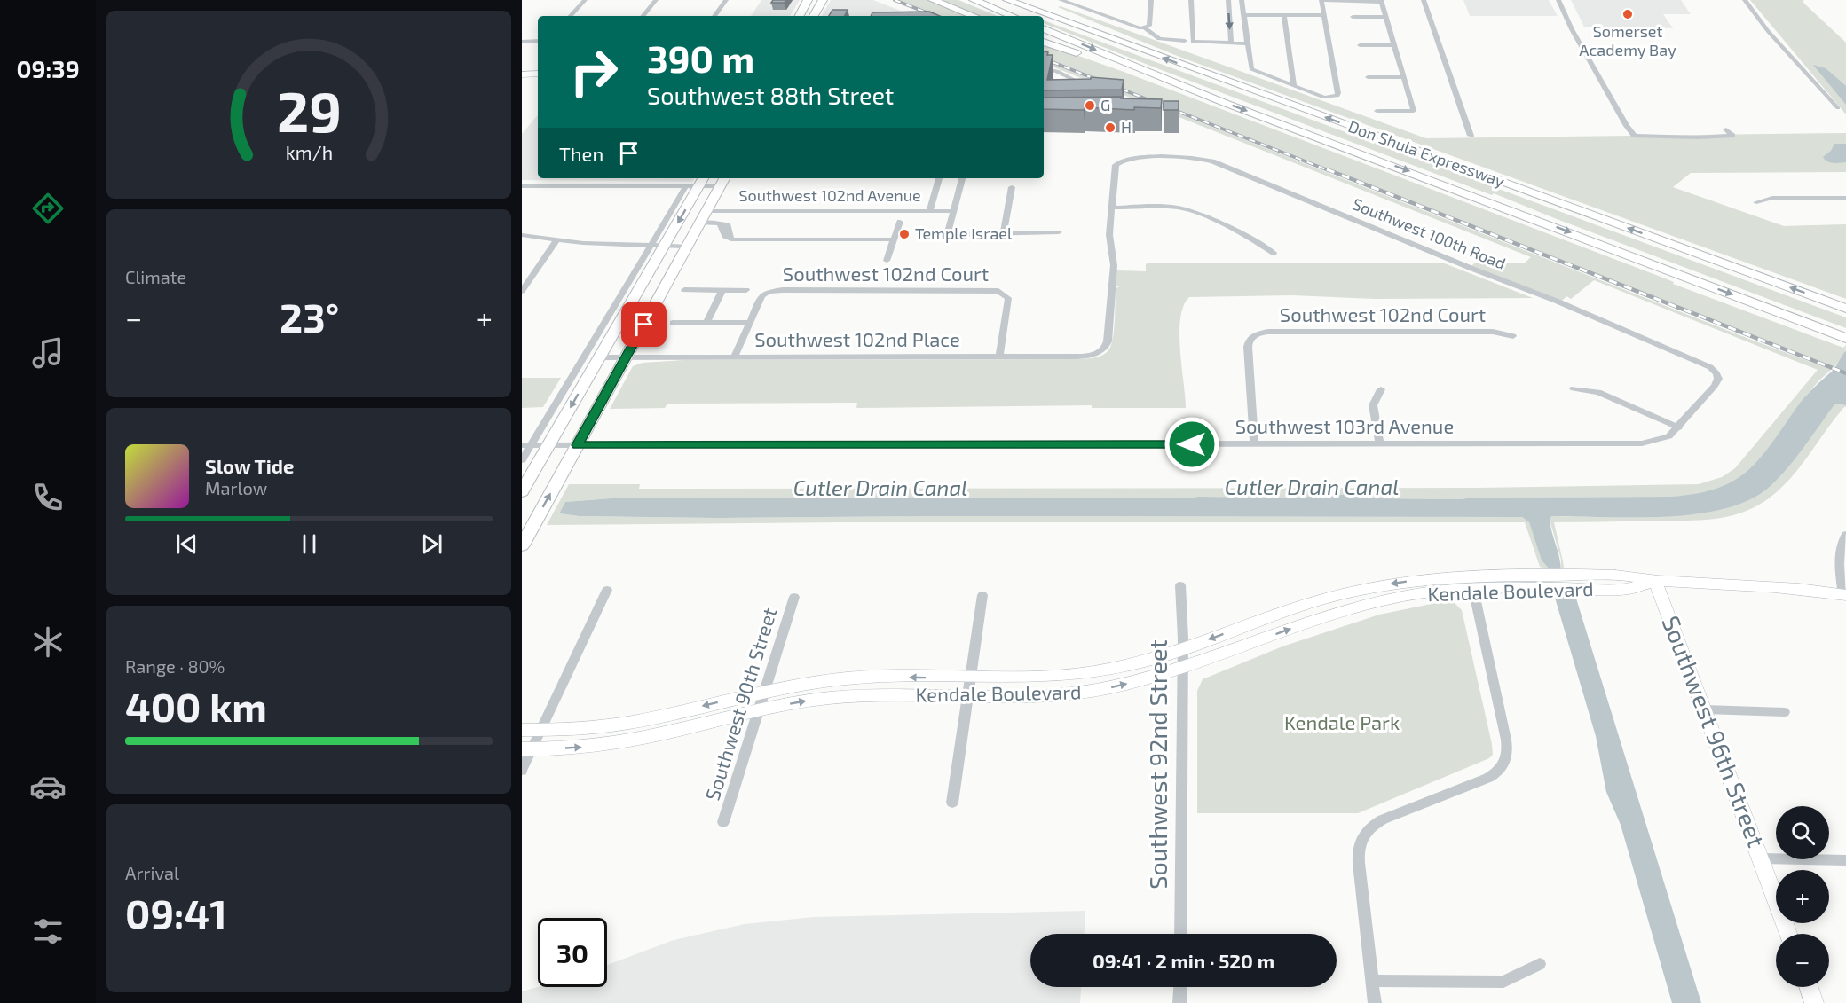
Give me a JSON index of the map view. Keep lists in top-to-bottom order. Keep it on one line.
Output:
{"streets":{"highway":["Don Shula Expressway"],"street":["Southwest 102nd Avenue","Southwest 100th Road","Southwest 102nd Court","Southwest 102nd Place","Southwest 103rd Avenue","Kendale Boulevard","Southwest 90th Street","Southwest 96th Street","Southwest 92nd Street"]},"crossings":[["Southwest 100th Road","Southwest 102nd Place"],["Southwest 100th Road","Southwest 103rd Avenue"],["Southwest 102nd Court","Southwest 102nd Place"],["Southwest 102nd Court","Southwest 103rd Avenue"],["Kendale Boulevard","Southwest 90th Street"],["Kendale Boulevard","Southwest 96th Street"],["Kendale Boulevard","Southwest 92nd Street"]],"water":["Cutler Drain Canal"],"parks":["Kendale Park"],"places":["Somerset Academy Bay","G","H","Temple Israel"],"page":{"tabs":"09:39","turn":["390 m","Southwest 88th Street"],"then":"Then","tile":["Climate",["Range · 80%","400 km"],["Arrival","09:41"]],"heat":["−","23°","+"],"song":["Slow Tide","Marlow"],"map_buttons":["+","−"],"limit":"30","trip":"09:41 · 2 min · 520 m","gauge":["29","km/h"]}}
